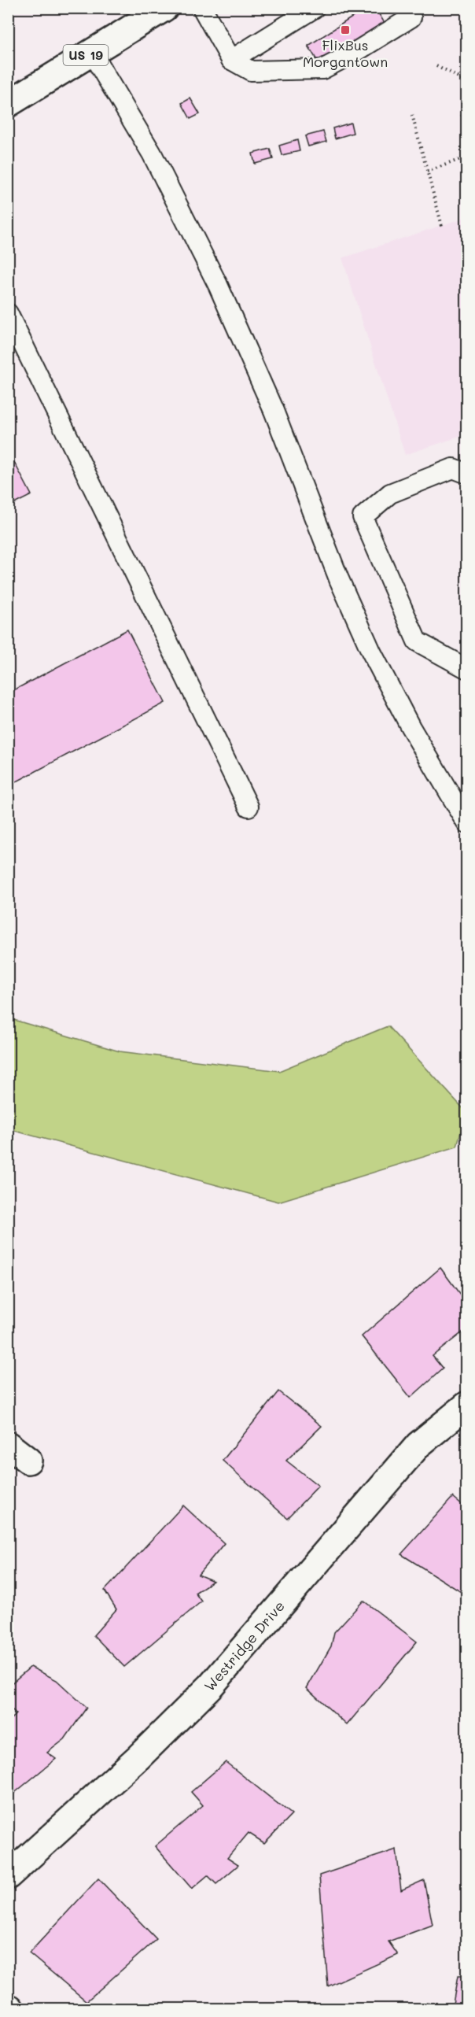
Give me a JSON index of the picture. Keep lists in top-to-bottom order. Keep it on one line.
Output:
{"streets":{"street":["US 19","Westridge Drive"]},"places":{"transit":["FlixBus Morgantown"]}}
